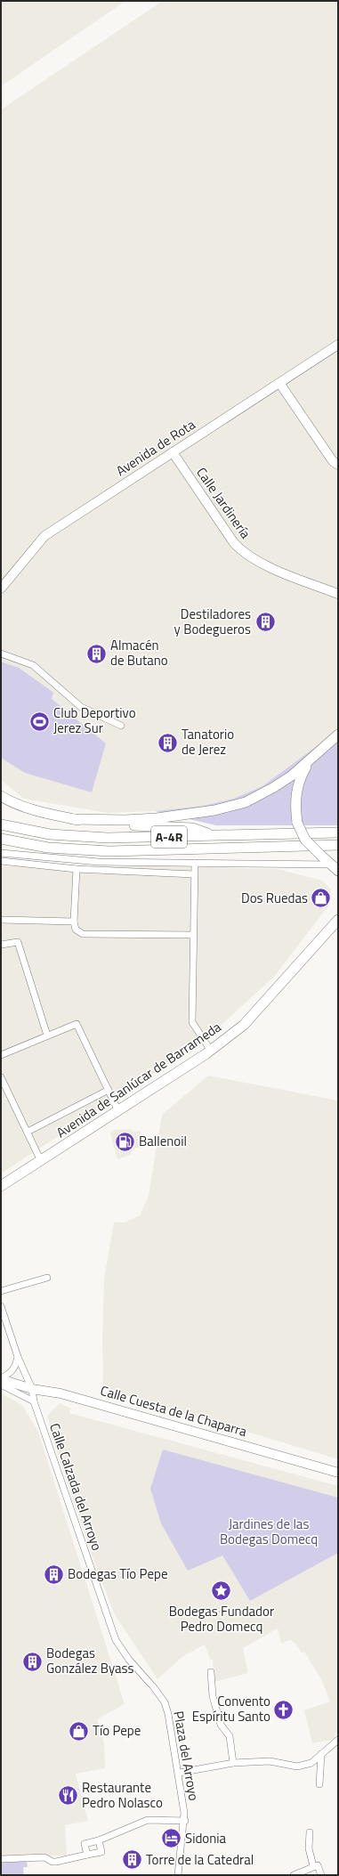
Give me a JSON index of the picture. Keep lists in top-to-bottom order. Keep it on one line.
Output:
{"streets":{"main road":["A-4R","Avenida de Sanlúcar de Barrameda"],"street":["Avenida de Rota","Calle Jardinería","Calle Cuesta de la Chaparra","Calle Calzada del Arroyo","Plaza del Arroyo"]},"crossings":[["Avenida de Rota","Calle Jardinería"],["Calle Cuesta de la Chaparra","Calle Calzada del Arroyo"],["Calle Calzada del Arroyo","Plaza del Arroyo"]],"parks":["Jardines de las Bodegas Domecq"],"places":{"building":["Destiladores y Bodegueros","Almacén de Butano","Tanatorio de Jerez","Bodegas Tío Pepe","Bodegas González Byass","Torre de la Catedral"],"sports":["Club Deportivo Jerez Sur"],"shop":["Dos Ruedas","Tío Pepe"],"fuel station":["Ballenoil"],"place":["Bodegas Fundador Pedro Domecq"],"church":["Convento Espíritu Santo"],"restaurant":["Restaurante Pedro Nolasco"],"hotel":["Sidonia"]}}
